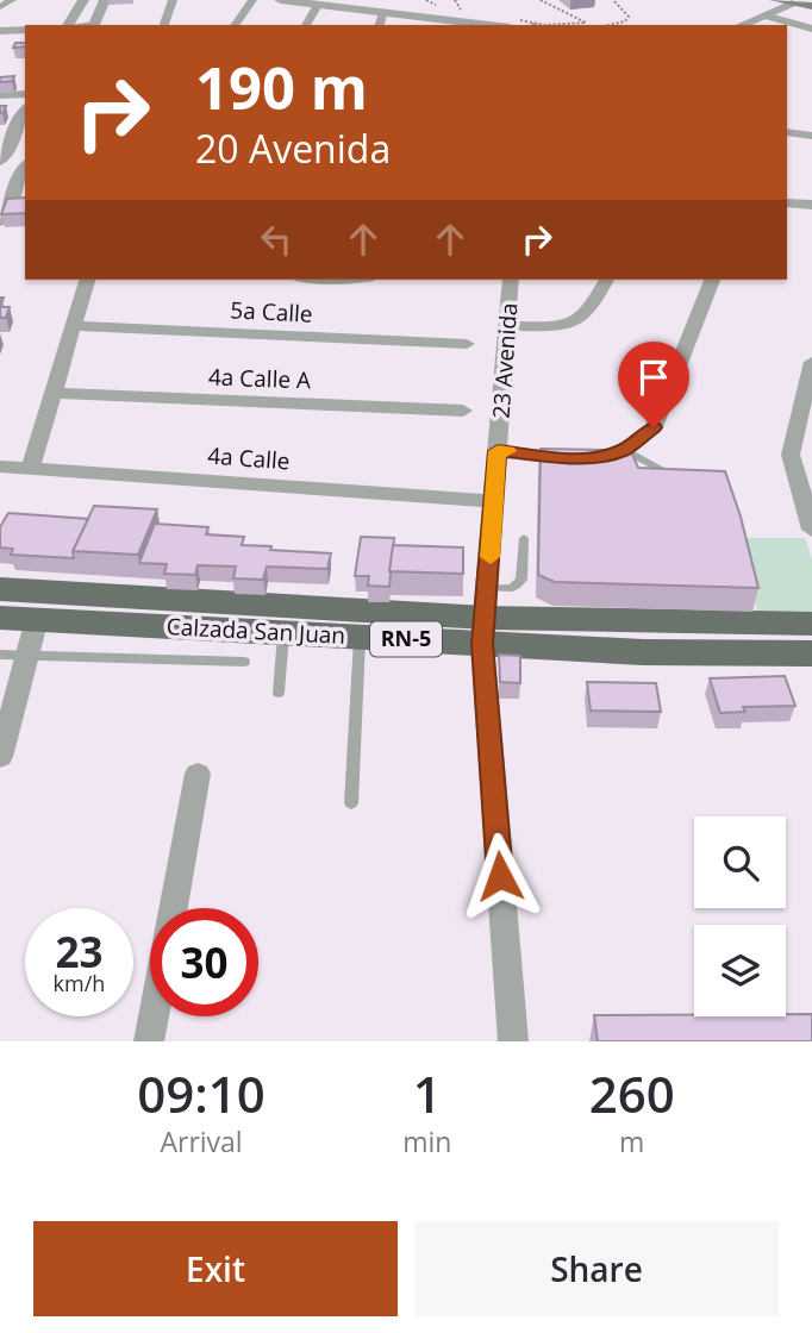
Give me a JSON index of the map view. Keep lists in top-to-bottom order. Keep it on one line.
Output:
{"streets":{"main road":["Calzada San Juan","RN-5"],"street":["5a Calle","23 Avenida","4a Calle A","4a Calle"]},"crossings":[["23 Avenida","4a Calle"],["23 Avenida","Calzada San Juan"]],"page":{"turn":["190 m","20 Avenida"],"speed":"23 km/h","limit":"30","eta":["09:10","Arrival","1","min","260","m"],"buttons":["Exit","Share"]}}
